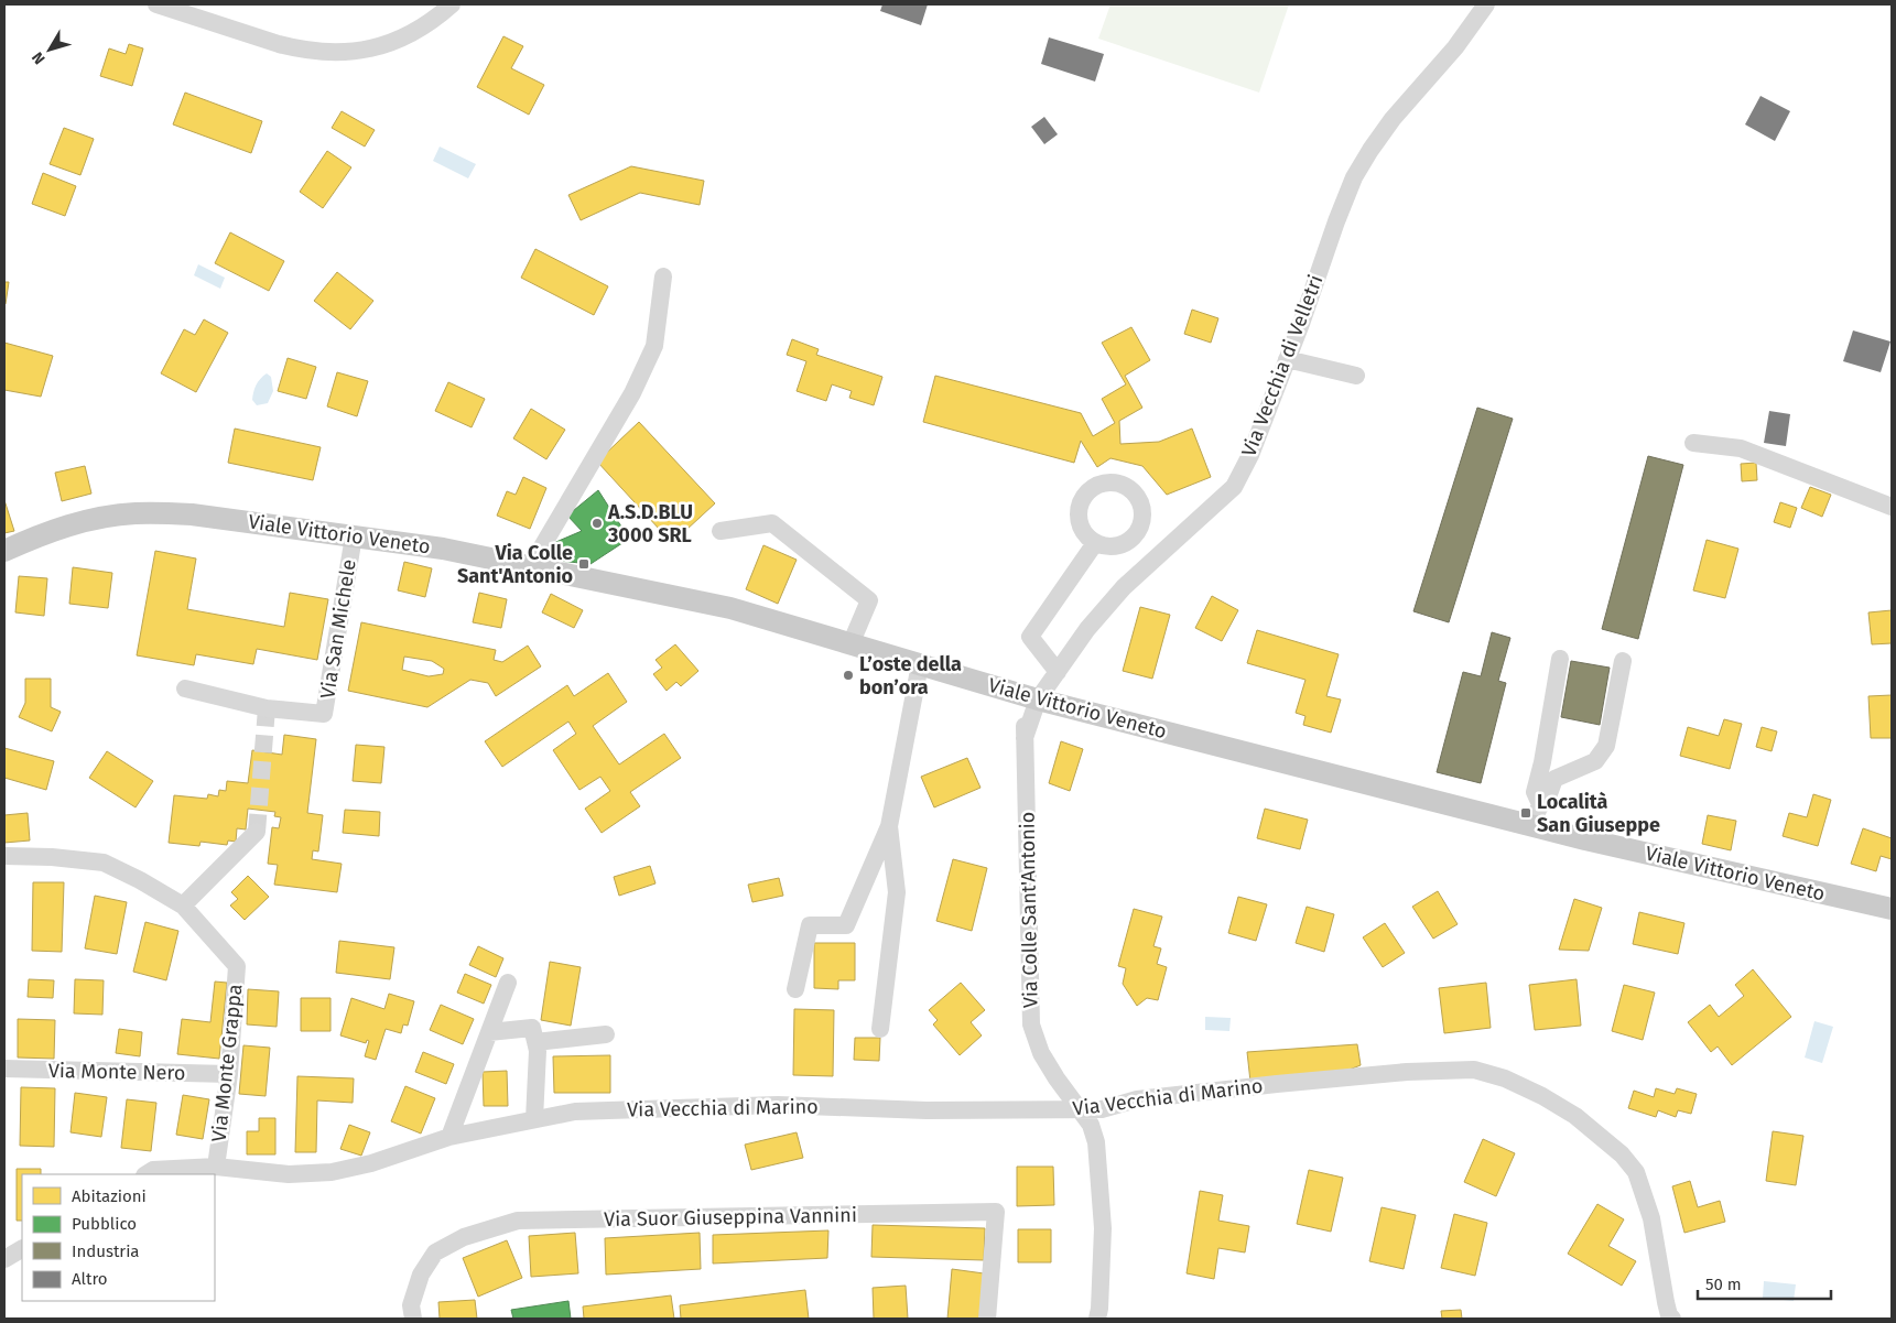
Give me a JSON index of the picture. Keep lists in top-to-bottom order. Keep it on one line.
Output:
{"streets":{"main road":["Viale Vittorio Veneto"],"street":["Via Vecchia di Velletri","Via San Michele","Via Colle Sant'Antonio","Via Monte Grappa","Via Monte Nero","Via Vecchia di Marino","Via Suor Giuseppina Vannini"]},"crossings":[["Via Vecchia di Velletri","Viale Vittorio Veneto"],["Via Vecchia di Velletri","Via Colle Sant'Antonio"],["Viale Vittorio Veneto","Via San Michele"],["Viale Vittorio Veneto","Via Colle Sant'Antonio"],["Via Colle Sant'Antonio","Via Vecchia di Marino"],["Via Monte Grappa","Via Monte Nero"],["Via Monte Grappa","Via Vecchia di Marino"]],"places":{"other":["A.S.D.BLU 3000 SRL","L’oste della bon’ora"],"transit":["Via Colle Sant'Antonio","Località San Giuseppe"]},"legend":["Abitazioni","Pubblico","Industria","Altro"],"scale_bar":"50 m","north":"bottom left"}
